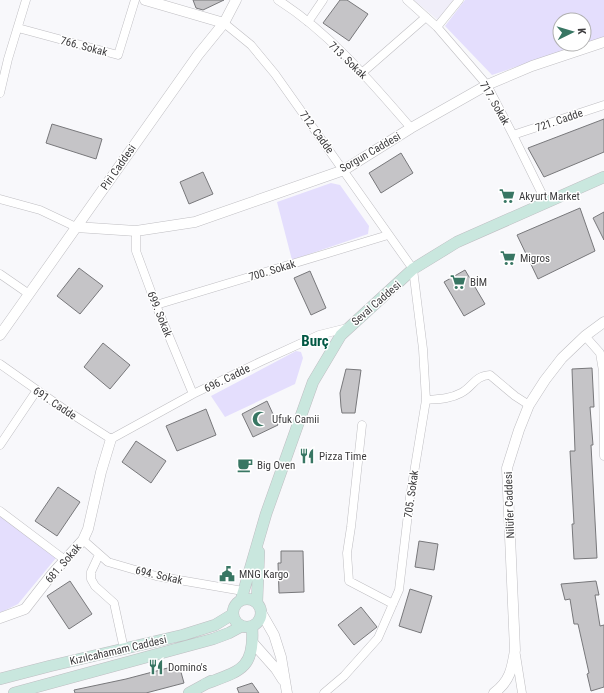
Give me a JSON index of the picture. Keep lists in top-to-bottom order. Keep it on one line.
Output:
{"streets":{"main road":["Seval Caddesi","Kızılcahamam Caddesi"],"street":["766. Sokak","713. Sokak","717. Sokak","721. Cadde","712. Cadde","Sorgun Caddesi","Piri Caddesi","700. Sokak","699. Sokak","696. Cadde","691. Cadde","705. Sokak","Nilüfer Caddesi","681. Sokak","694. Sokak"]},"crossings":[["713. Sokak","Sorgun Caddesi"],["717. Sokak","721. Cadde"],["717. Sokak","Sorgun Caddesi"],["717. Sokak","Seval Caddesi"],["712. Cadde","Sorgun Caddesi"],["712. Cadde","Piri Caddesi"],["712. Cadde","700. Sokak"],["712. Cadde","Seval Caddesi"],["712. Cadde","705. Sokak"],["Sorgun Caddesi","Piri Caddesi"],["Sorgun Caddesi","699. Sokak"],["700. Sokak","699. Sokak"],["Seval Caddesi","696. Cadde"],["Seval Caddesi","705. Sokak"],["Seval Caddesi","694. Sokak"],["Seval Caddesi","Kızılcahamam Caddesi"],["699. Sokak","696. Cadde"],["696. Cadde","691. Cadde"],["696. Cadde","681. Sokak"],["691. Cadde","681. Sokak"],["681. Sokak","694. Sokak"],["694. Sokak","Kızılcahamam Caddesi"]],"districts":["Burç"],"places":{"supermarket":["Akyurt Market","Migros","BİM"],"mosque":["Ufuk Camii"],"restaurant":["Pizza Time","Domino's"],"cafe":["Big Oven"],"public building":["MNG Kargo"]},"north":"right"}
